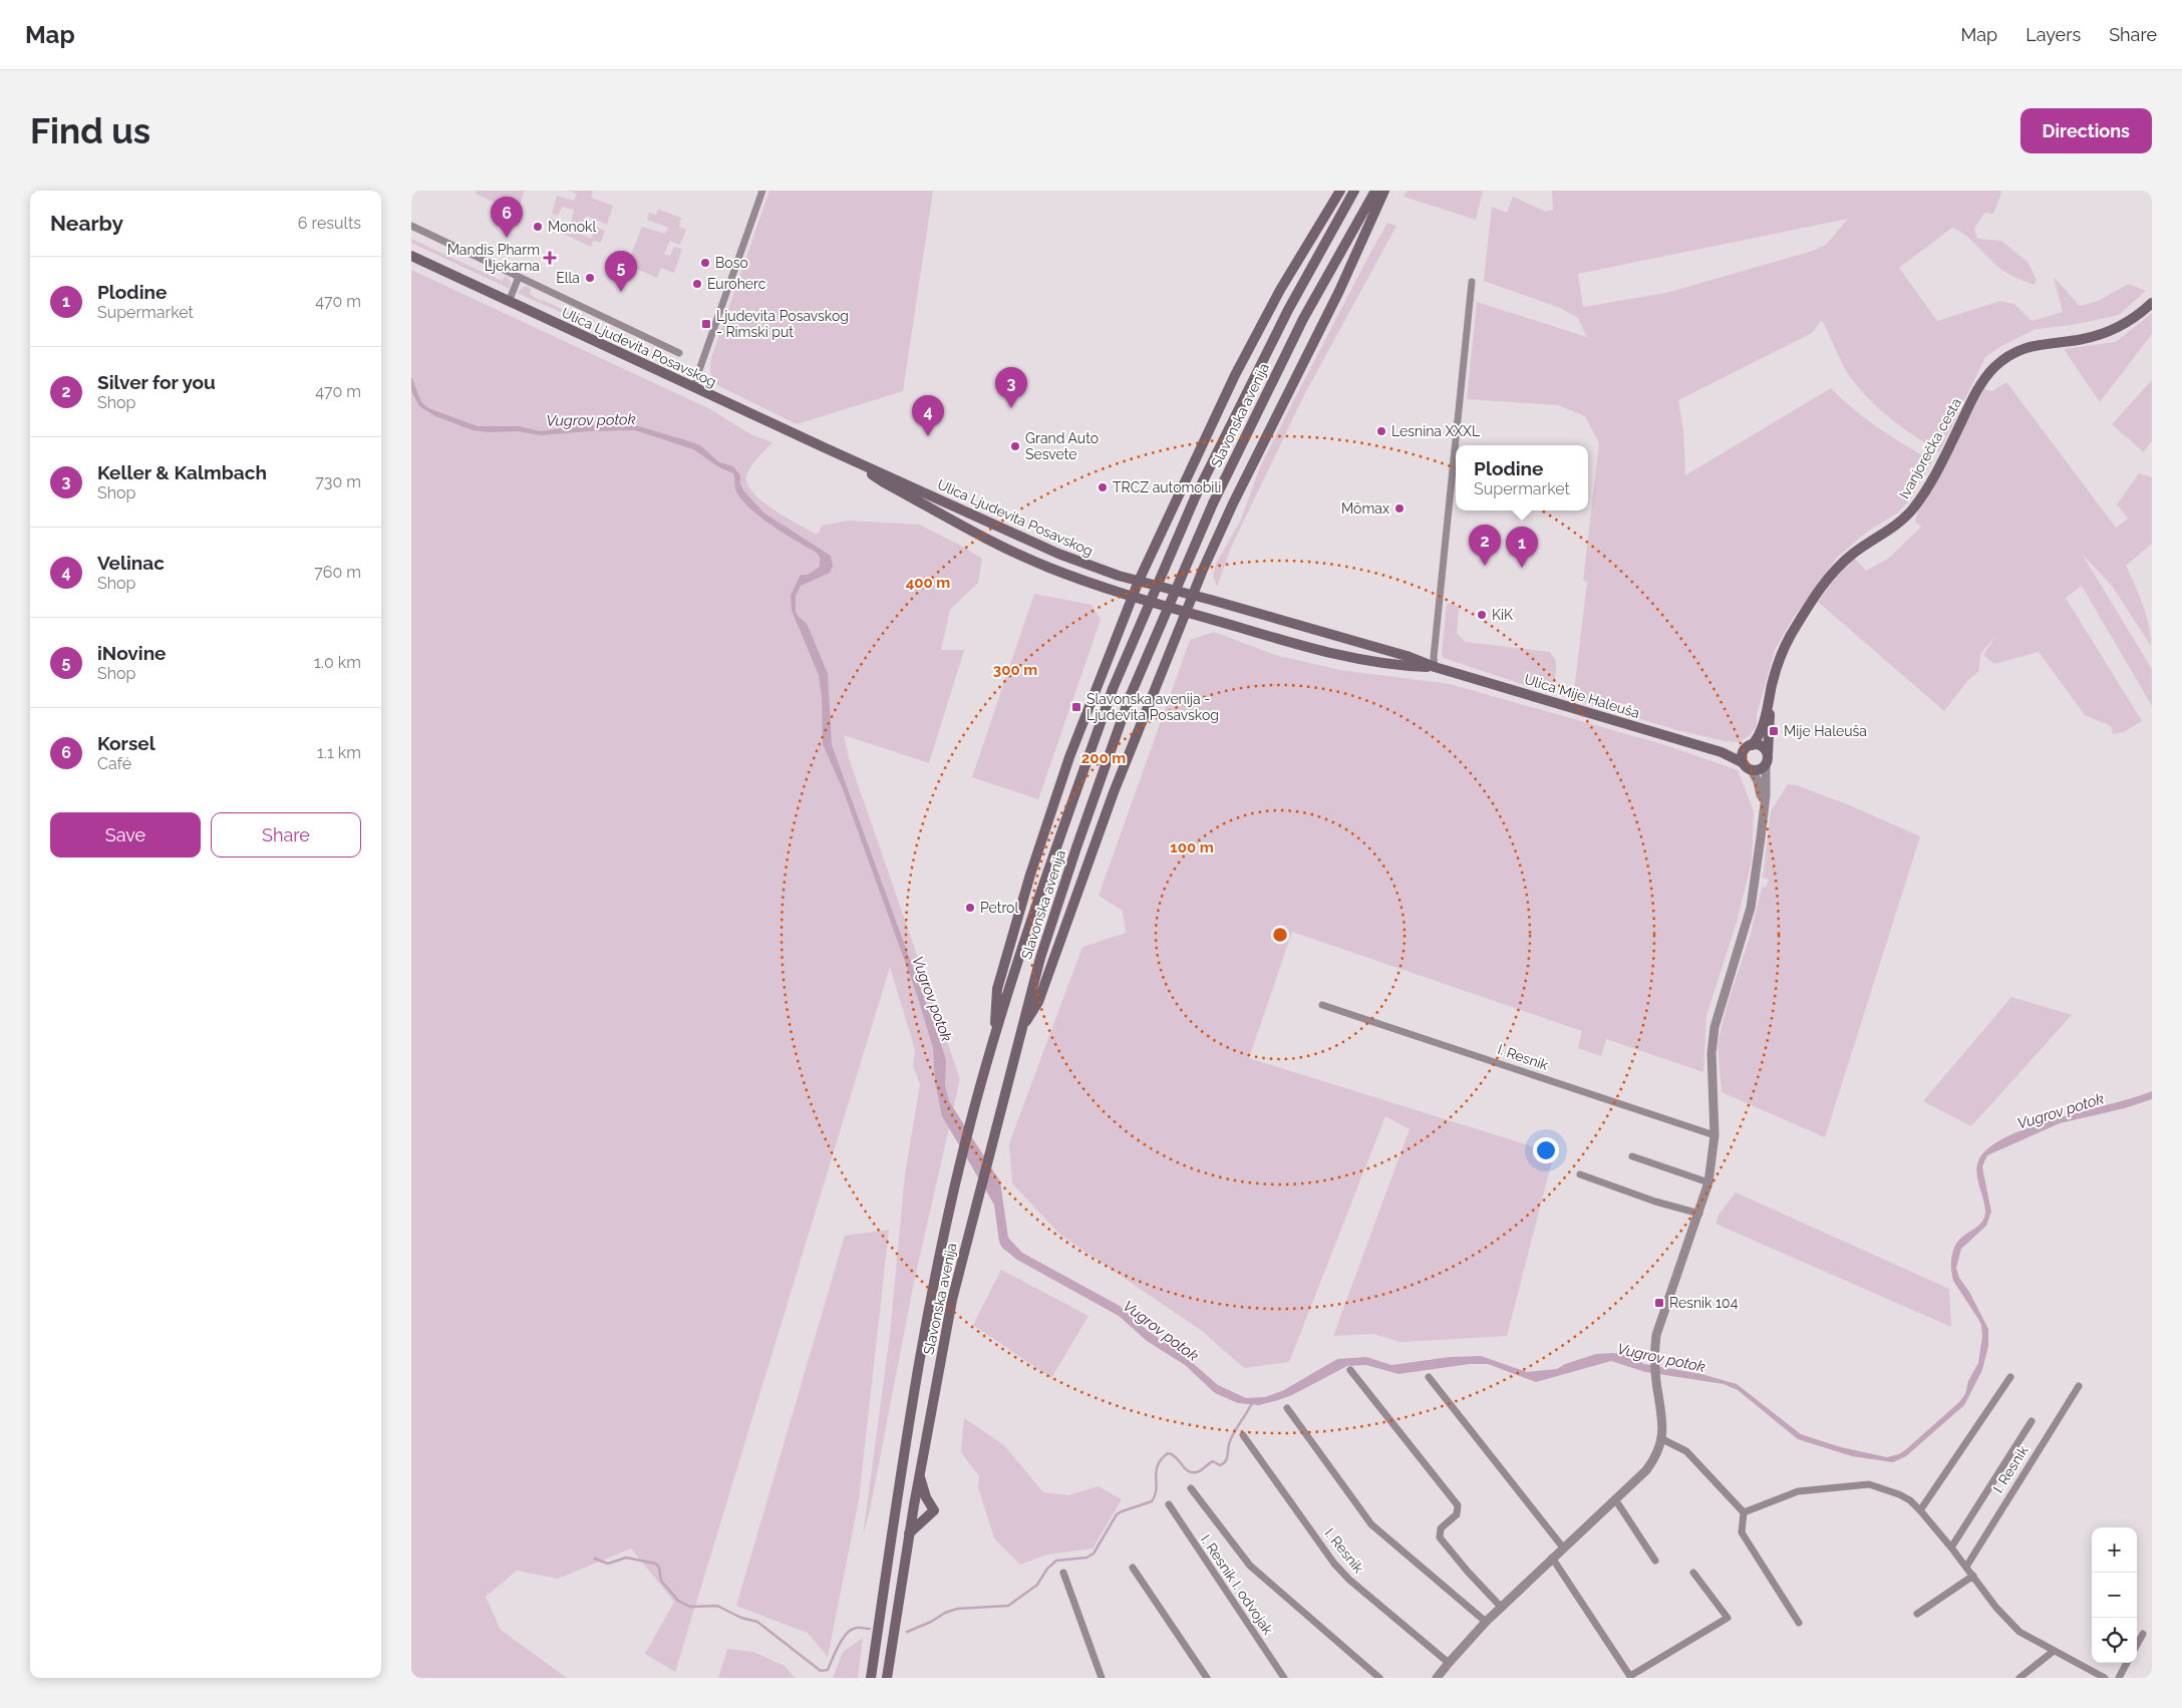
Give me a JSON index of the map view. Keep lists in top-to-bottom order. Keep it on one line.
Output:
{"streets":{"main road":["Ulica Ljudevita Posavskog","Slavonska avenija","Ivanjorečka cesta","Ulica Mije Haleuša"],"street":["I. Resnik","I. Resnik I. odvojak"]},"crossings":[["Ulica Ljudevita Posavskog","Ulica Mije Haleuša"],["Ivanjorečka cesta","Ulica Mije Haleuša"]],"water":["Vugrov potok"],"places":{"other":["Monokl","Boso","Ella","Euroherc","Lesnina XXXL","Grand Auto Sesvete","TRCZ automobili","Mömax","KiK","Petrol"],"health":["Mandis Pharm Ljekarna"],"transit":["Ljudevita Posavskog - Rimski put","Slavonska avenija - Ljudevita Posavskog","Mije Haleuša","Resnik 104"]},"page":{"header":"Map","nav":["Map","Layers","Share"],"buttons":["Directions",["Save","Share"]],"title":"Find us","heading":["Nearby","6 results"],"pins":["6","5","3","4","2","1"],"list":[{"mark":"1","name":"Plodine","note":"Supermarket","value":"470 m"},{"mark":"2","name":"Silver for you","note":"Shop","value":"470 m"},{"mark":"3","name":"Keller & Kalmbach","note":"Shop","value":"730 m"},{"mark":"4","name":"Velinac","note":"Shop","value":"760 m"},{"mark":"5","name":"iNovine","note":"Shop","value":"1.0 km"},{"mark":"6","name":"Korsel","note":"Café","value":"1.1 km"}],"popup":["Plodine","Supermarket"],"map_buttons":["+","−"]},"rings":["400 m","300 m","200 m","100 m"]}
